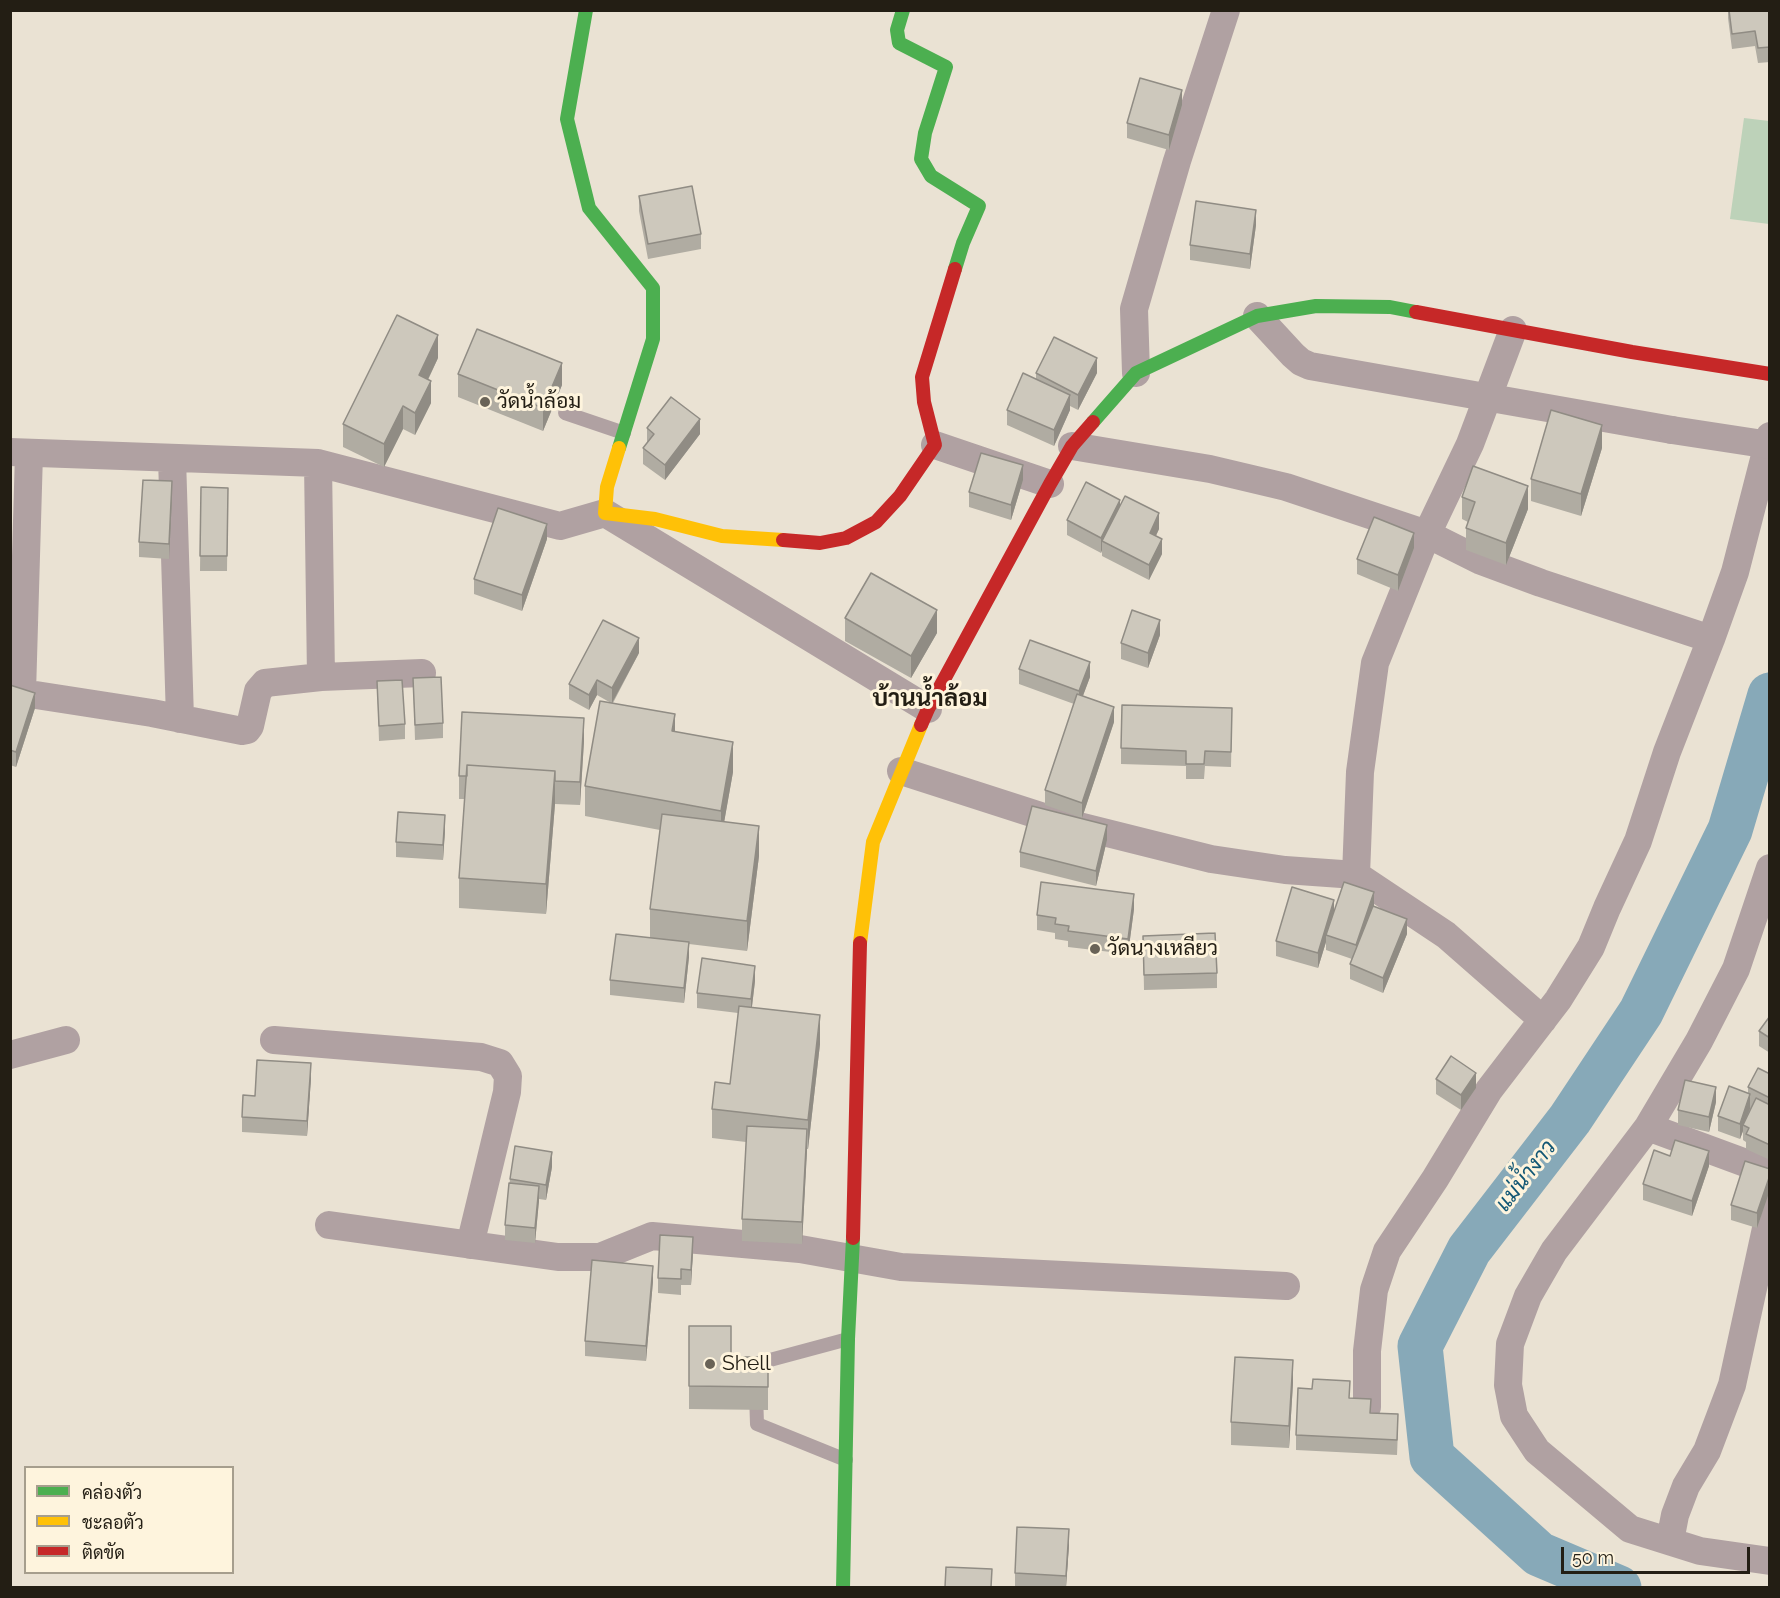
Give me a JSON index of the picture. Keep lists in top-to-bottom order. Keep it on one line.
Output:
{"districts":["บ้านน้ำล้อม"],"water":["แม่น้ำงาว"],"places":["วัดน้ำล้อม","วัดนางเหลียว","Shell"],"legend":["คล่องตัว","ชะลอตัว","ติดขัด"],"scale_bar":"50 m"}
